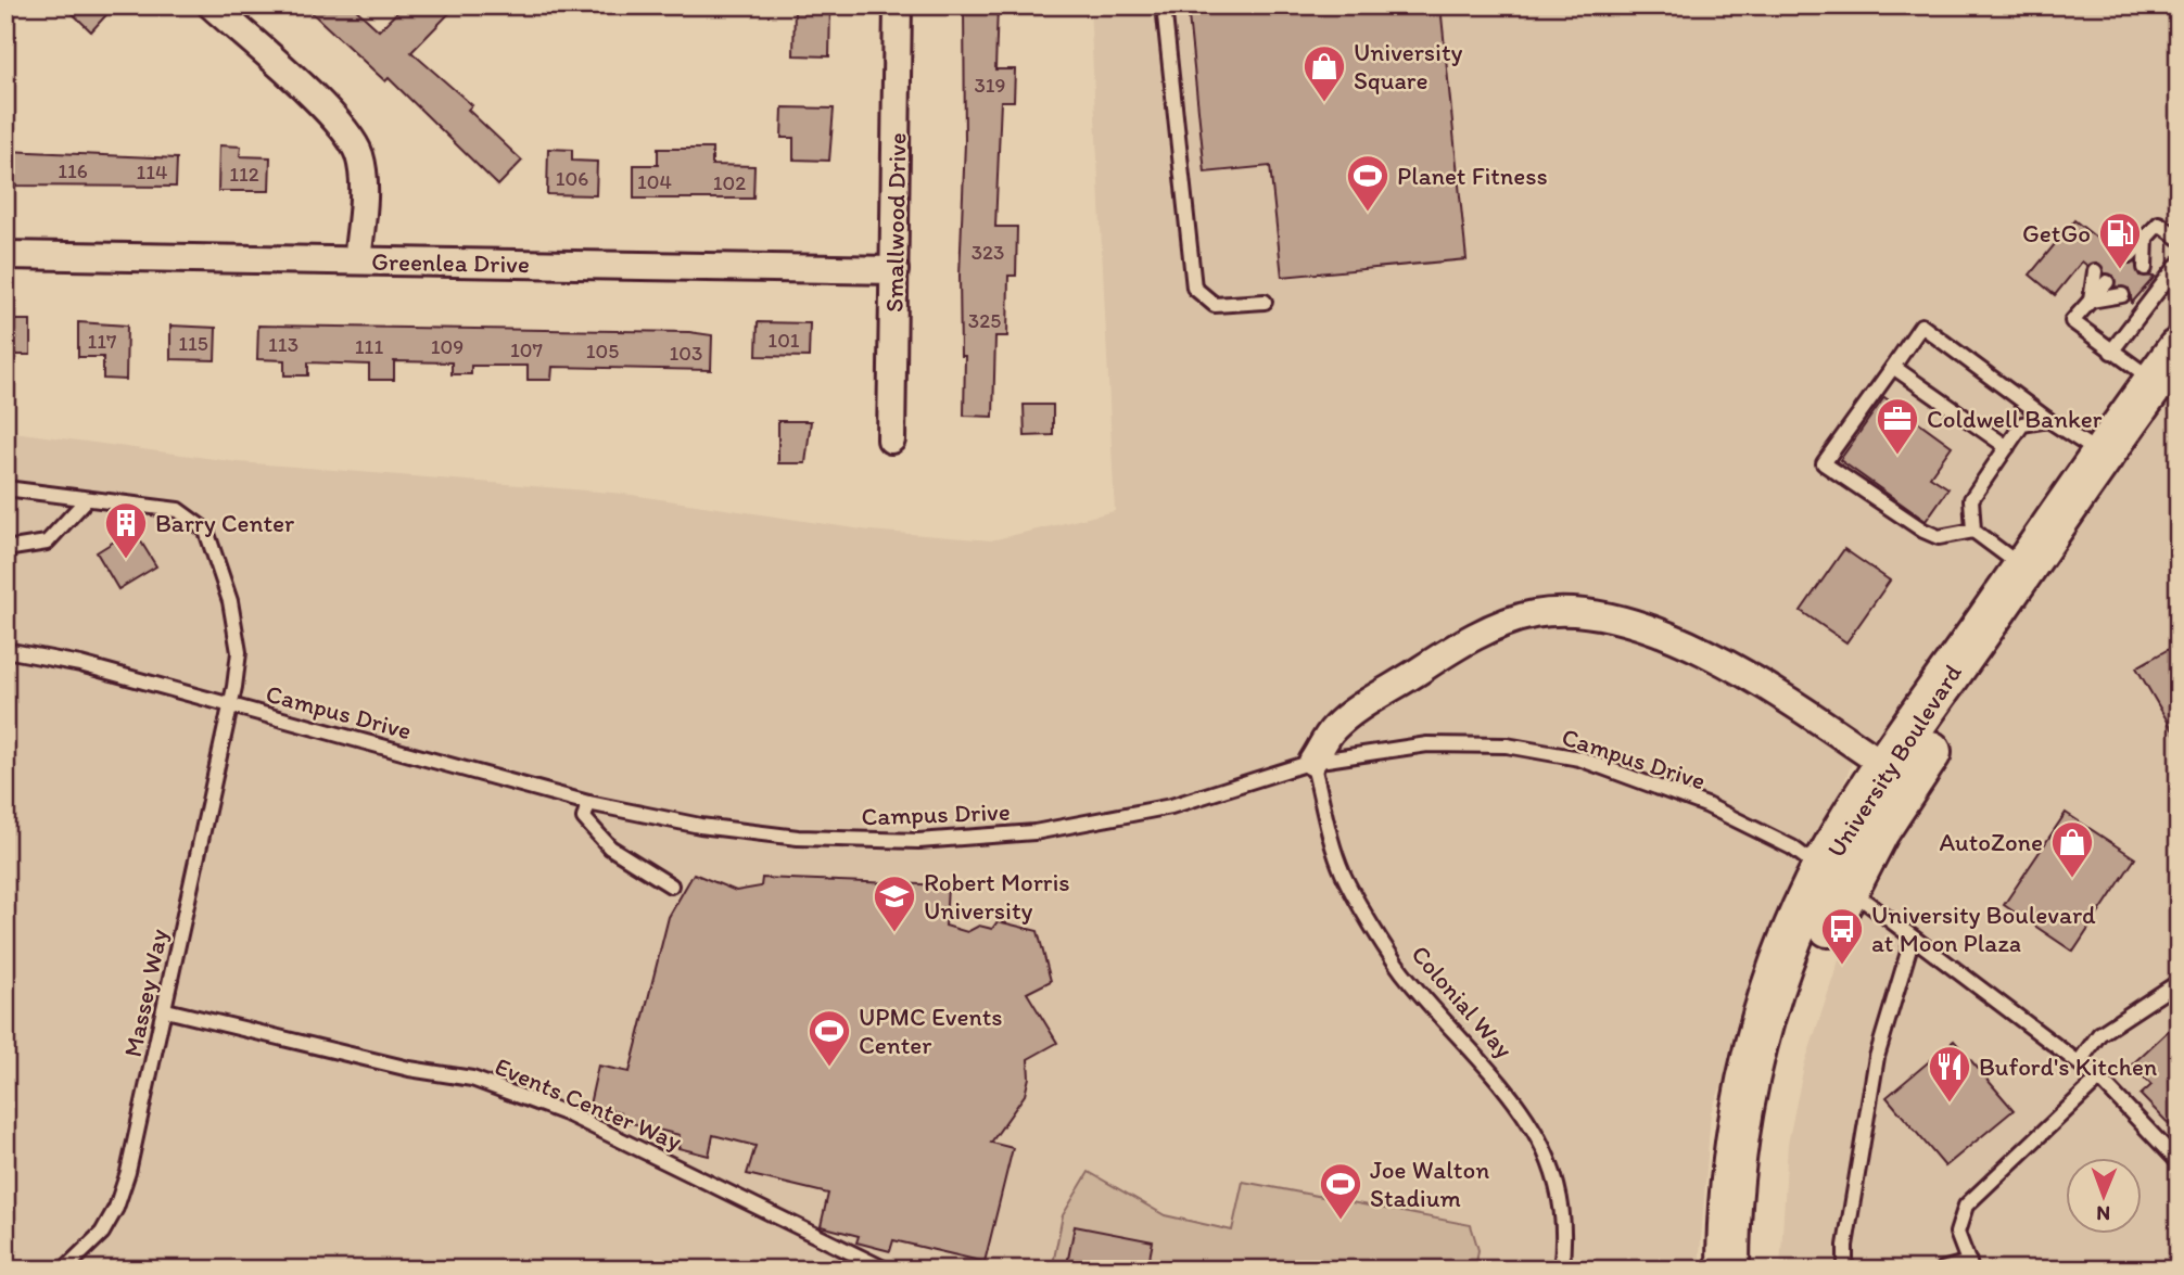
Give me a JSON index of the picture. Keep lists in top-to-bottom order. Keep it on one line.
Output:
{"streets":{"main road":["University Boulevard"],"street":["Smallwood Drive","Greenlea Drive"],"lane":["Campus Drive","Massey Way","Colonial Way","Events Center Way"]},"crossings":[["Smallwood Drive","Greenlea Drive"],["Campus Drive","University Boulevard"],["Campus Drive","Massey Way"],["Campus Drive","Colonial Way"],["Massey Way","Events Center Way"]],"places":{"shop":["University Square","AutoZone"],"sports":["Planet Fitness","UPMC Events Center","Joe Walton Stadium"],"fuel station":["GetGo"],"office":["Coldwell Banker"],"building":["Barry Center"],"school or university":["Robert Morris University"],"bus stop":["University Boulevard at Moon Plaza"],"restaurant":["Buford's Kitchen"]},"house_numbers":["319","116","114","112","106","104","102","323","325","101","117","115","113","111","109","107","105","103"],"north":"bottom"}
